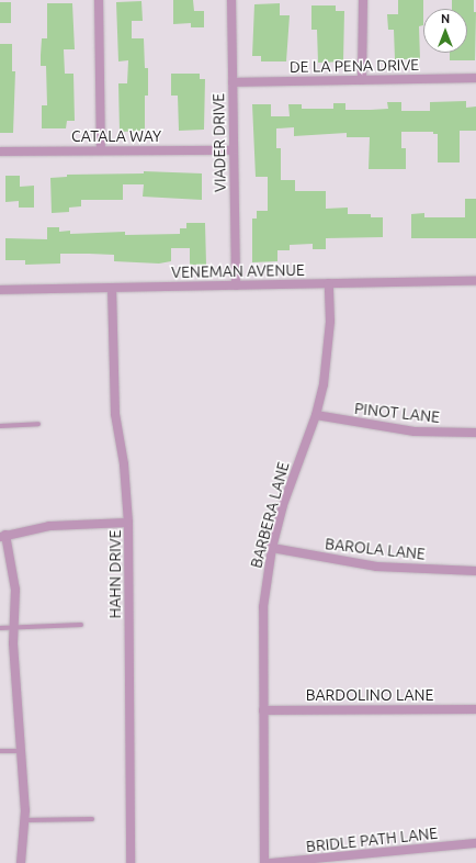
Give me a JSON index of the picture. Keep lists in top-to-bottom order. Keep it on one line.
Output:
{"streets":{"street":["DE LA PENA DRIVE","CATALA WAY","VIADER DRIVE","VENEMAN AVENUE","PINOT LANE","BARBERA LANE","BAROLA LANE","HAHN DRIVE","BARDOLINO LANE","BRIDLE PATH LANE"]},"crossings":[["DE LA PENA DRIVE","VIADER DRIVE"],["CATALA WAY","VIADER DRIVE"],["VIADER DRIVE","VENEMAN AVENUE"],["VENEMAN AVENUE","BARBERA LANE"],["VENEMAN AVENUE","HAHN DRIVE"],["PINOT LANE","BARBERA LANE"],["BARBERA LANE","BAROLA LANE"],["BARBERA LANE","BARDOLINO LANE"]],"north":"top"}
